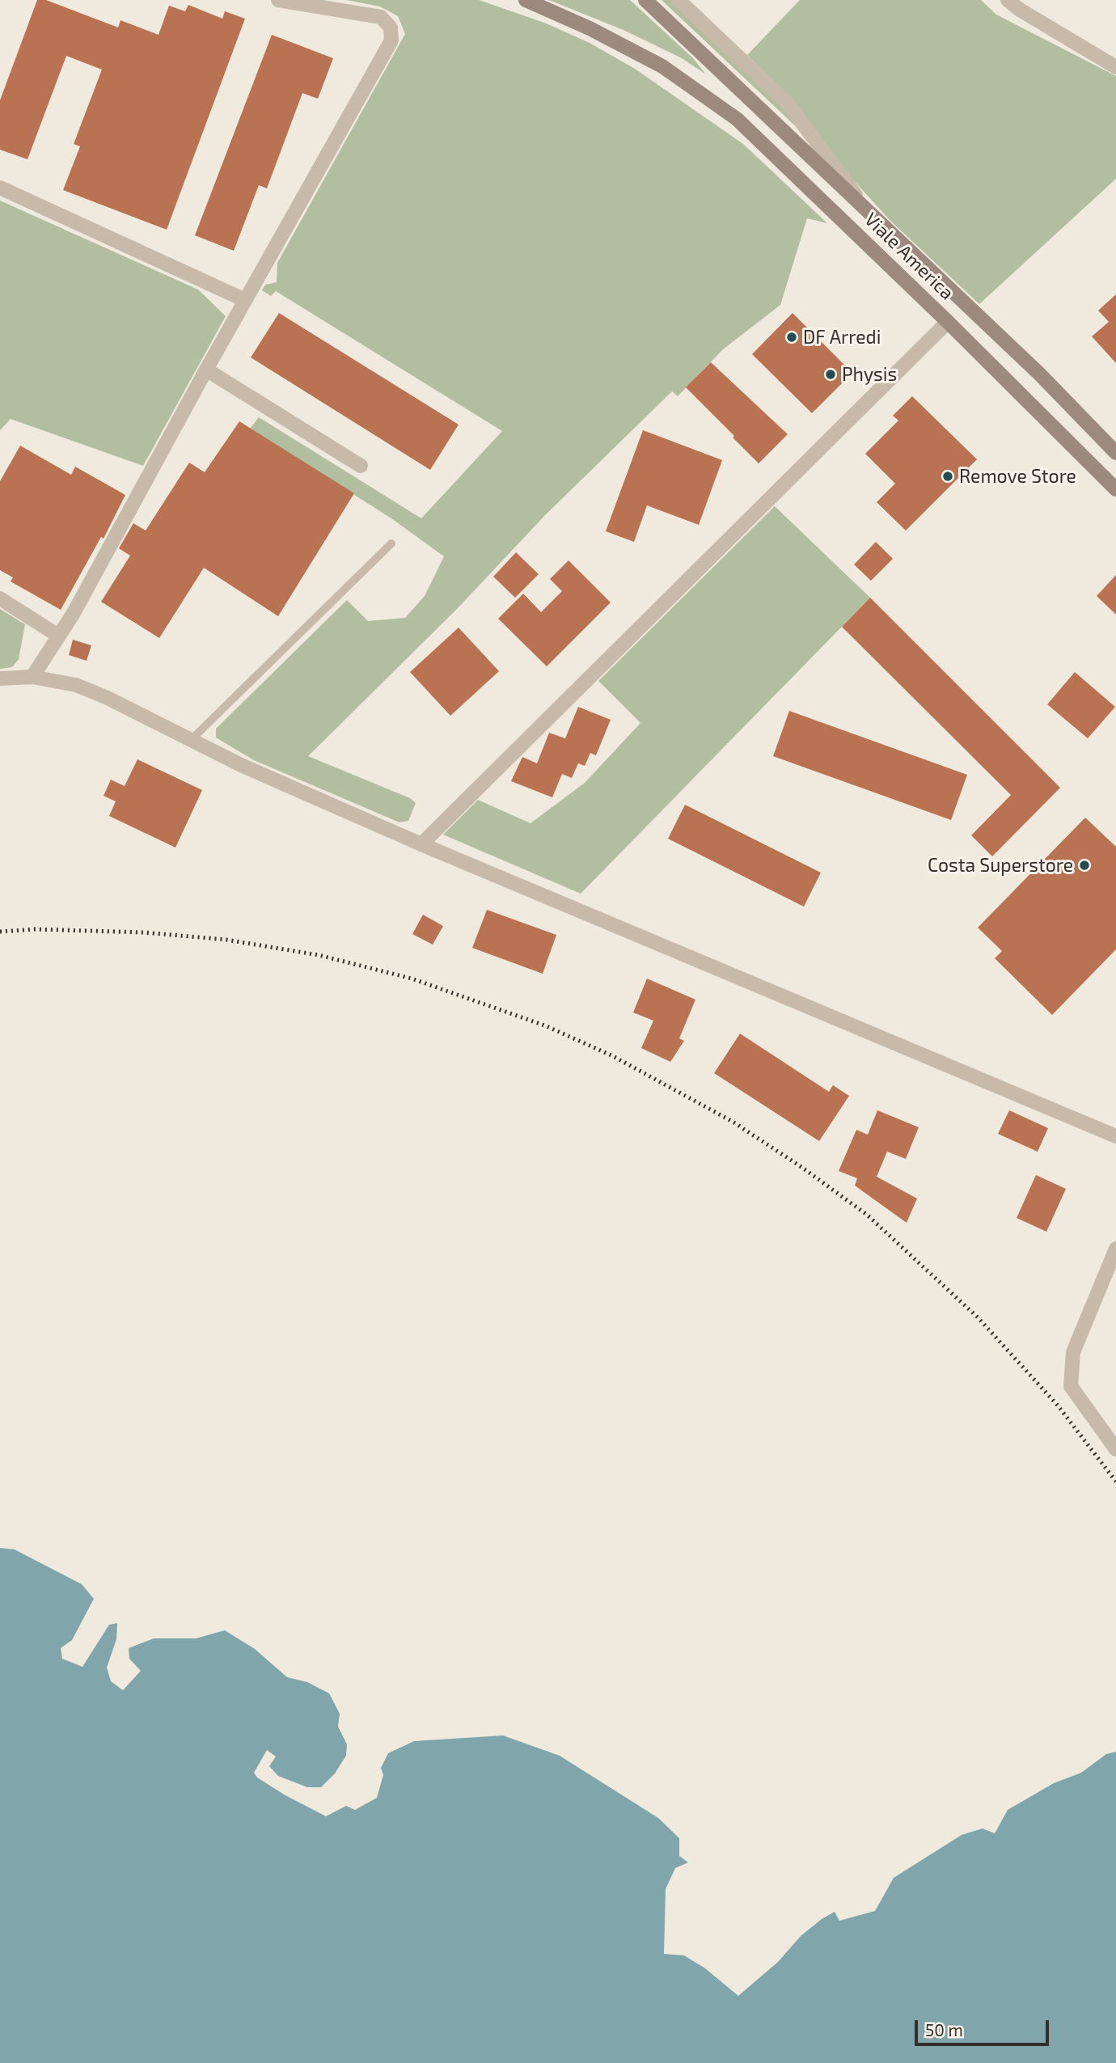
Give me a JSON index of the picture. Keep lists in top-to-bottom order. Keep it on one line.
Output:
{"streets":{"main road":["Viale America"]},"places":["DF Arredi","Physis","Remove Store","Costa Superstore"],"scale_bar":"50 m"}
